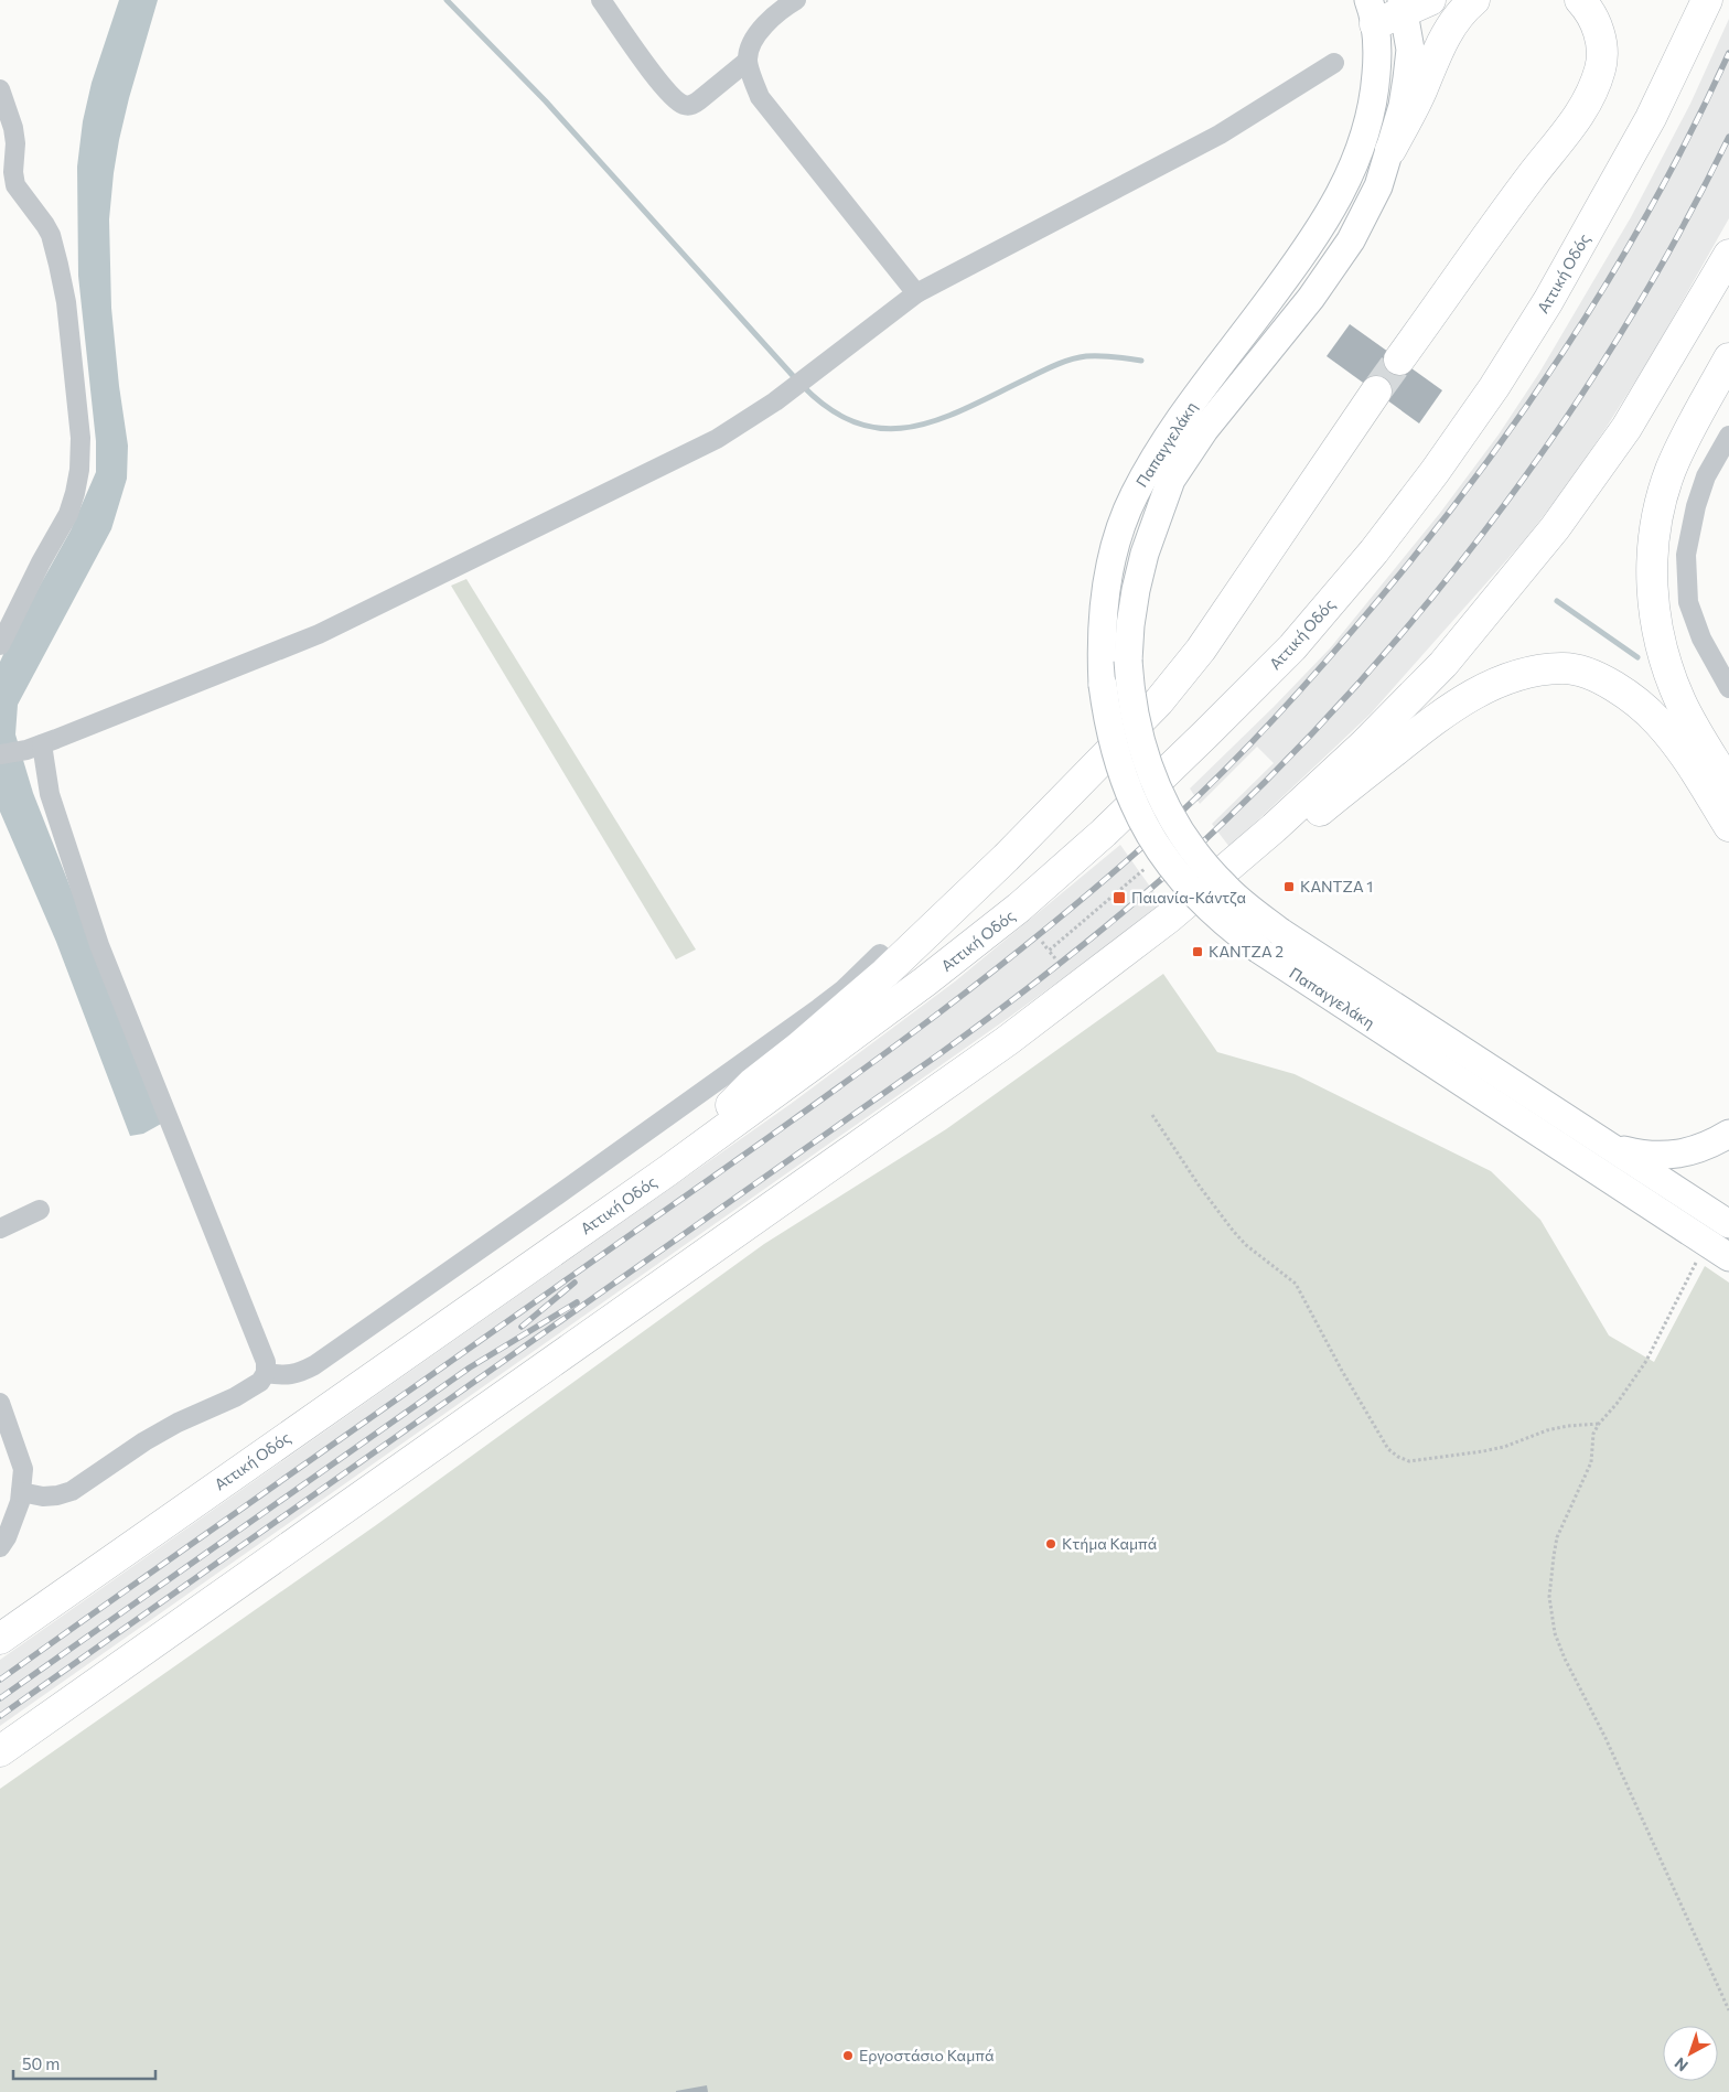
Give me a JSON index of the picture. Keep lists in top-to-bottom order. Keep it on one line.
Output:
{"streets":{"highway":["Αττική Οδός"],"street":["Παπαγγελάκη"]},"places":{"transit":["ΚΑΝΤΖΑ 1","Παιανία-Κάντζα","ΚΑΝΤΖΑ 2"],"other":["Kτήμα Καμπά","Εργοστάσιο Καμπά"]},"scale_bar":"50 m","north":"bottom left"}
